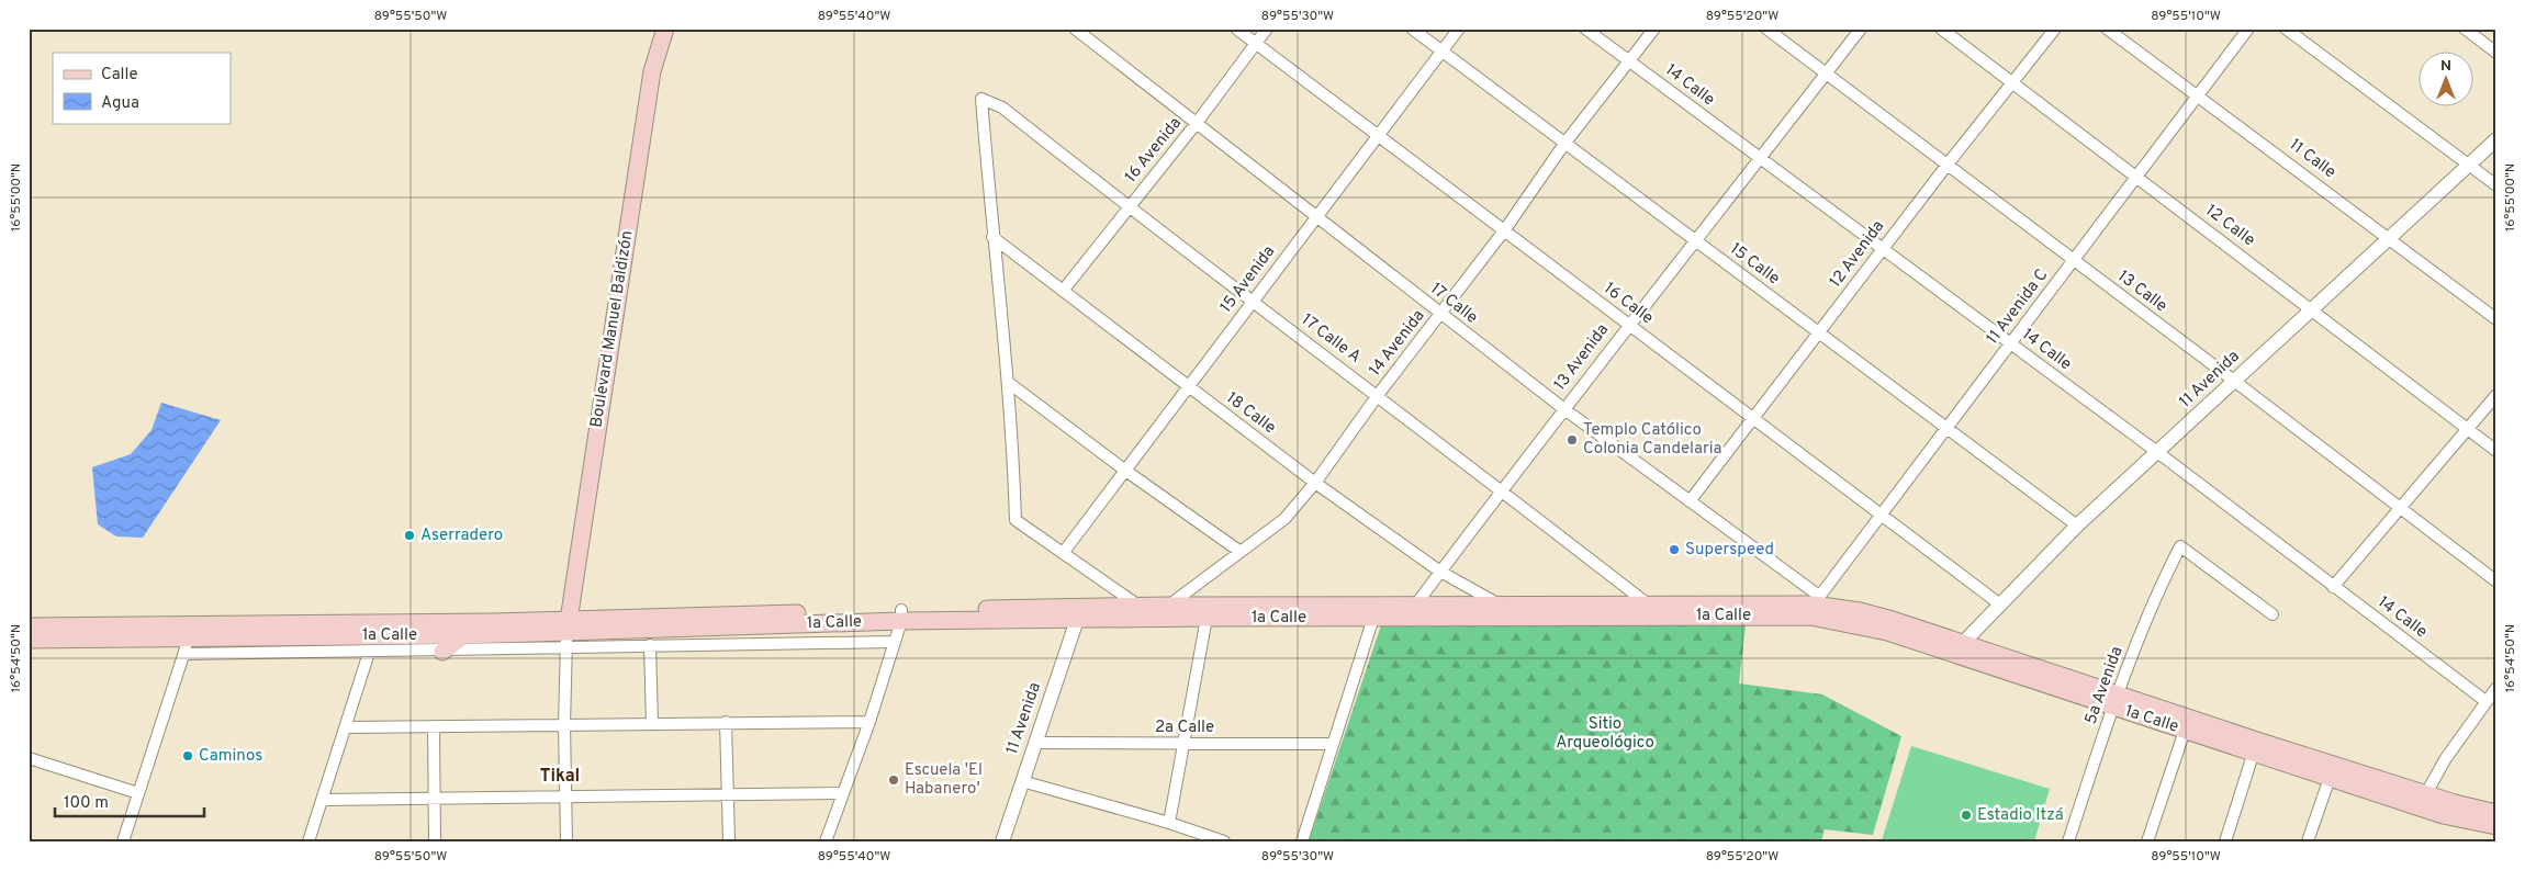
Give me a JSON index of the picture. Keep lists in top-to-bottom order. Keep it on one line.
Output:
{"streets":{"main road":["Boulevard Manuel Baldizón","1a Calle"],"street":["14 Calle","16 Avenida","11 Calle","12 Calle","12 Avenida","15 Calle","15 Avenida","13 Calle","17 Calle","16 Calle","11 Avenida C","17 Calle A","14 Avenida","13 Avenida","11 Avenida","18 Calle","5a Avenida","2a Calle"]},"crossings":[["14 Calle","12 Avenida"],["14 Calle","11 Avenida C"],["14 Calle","14 Avenida"],["14 Calle","13 Avenida"],["14 Calle","11 Avenida"],["16 Avenida","17 Calle"],["16 Avenida","16 Calle"],["16 Avenida","17 Calle A"],["16 Avenida","18 Calle"],["11 Calle","11 Avenida C"],["11 Calle","11 Avenida"],["12 Calle","12 Avenida"],["12 Calle","11 Avenida C"],["12 Calle","11 Avenida"],["12 Avenida","15 Calle"],["12 Avenida","13 Calle"],["12 Avenida","17 Calle"],["12 Avenida","16 Calle"],["15 Calle","15 Avenida"],["15 Calle","11 Avenida C"],["15 Calle","14 Avenida"],["15 Calle","13 Avenida"],["15 Calle","11 Avenida"],["15 Avenida","17 Calle"],["15 Avenida","16 Calle"],["15 Avenida","17 Calle A"],["15 Avenida","18 Calle"],["13 Calle","11 Avenida C"],["13 Calle","13 Avenida"],["13 Calle","11 Avenida"],["17 Calle","11 Avenida C"],["17 Calle","14 Avenida"],["17 Calle","13 Avenida"],["17 Calle","1a Calle"],["16 Calle","11 Avenida C"],["16 Calle","14 Avenida"],["16 Calle","13 Avenida"],["16 Calle","11 Avenida"],["11 Avenida C","1a Calle"],["Boulevard Manuel Baldizón","1a Calle"],["17 Calle A","14 Avenida"],["17 Calle A","13 Avenida"],["17 Calle A","18 Calle"],["17 Calle A","1a Calle"],["14 Avenida","18 Calle"],["14 Avenida","1a Calle"],["13 Avenida","18 Calle"],["13 Avenida","1a Calle"],["11 Avenida","1a Calle"],["11 Avenida","2a Calle"],["18 Calle","1a Calle"],["1a Calle","5a Avenida"]],"districts":["Tikal"],"parks":["Sitio Arqueológico"],"places":["Templo Católico Colonia Candelaria","Aserradero","Superspeed","Caminos","Escuela 'El Habanero'","Estadio Itzá"],"legend":["Calle","Agua"],"scale_bar":"100 m","north":"top","coordinates":["89°55'50\"W","89°55'40\"W","89°55'30\"W","89°55'20\"W","89°55'10\"W","16°55'00\"N","16°54'50\"N"]}
